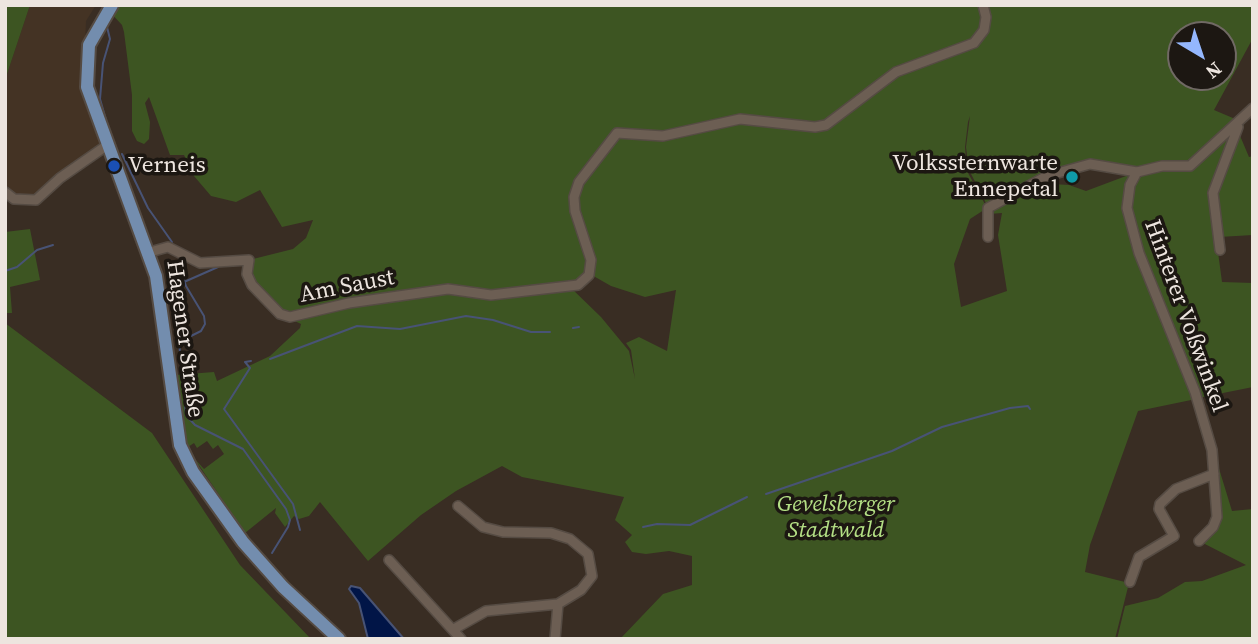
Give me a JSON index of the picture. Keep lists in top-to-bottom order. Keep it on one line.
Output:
{"streets":{"main road":["Hagener Straße"],"street":["Am Saust","Hinterer Voßwinkel"]},"crossings":[["Am Saust","Hagener Straße"]],"parks":["Gevelsberger Stadtwald"],"places":["Verneis","Volkssternwarte Ennepetal"],"north":"bottom right"}
